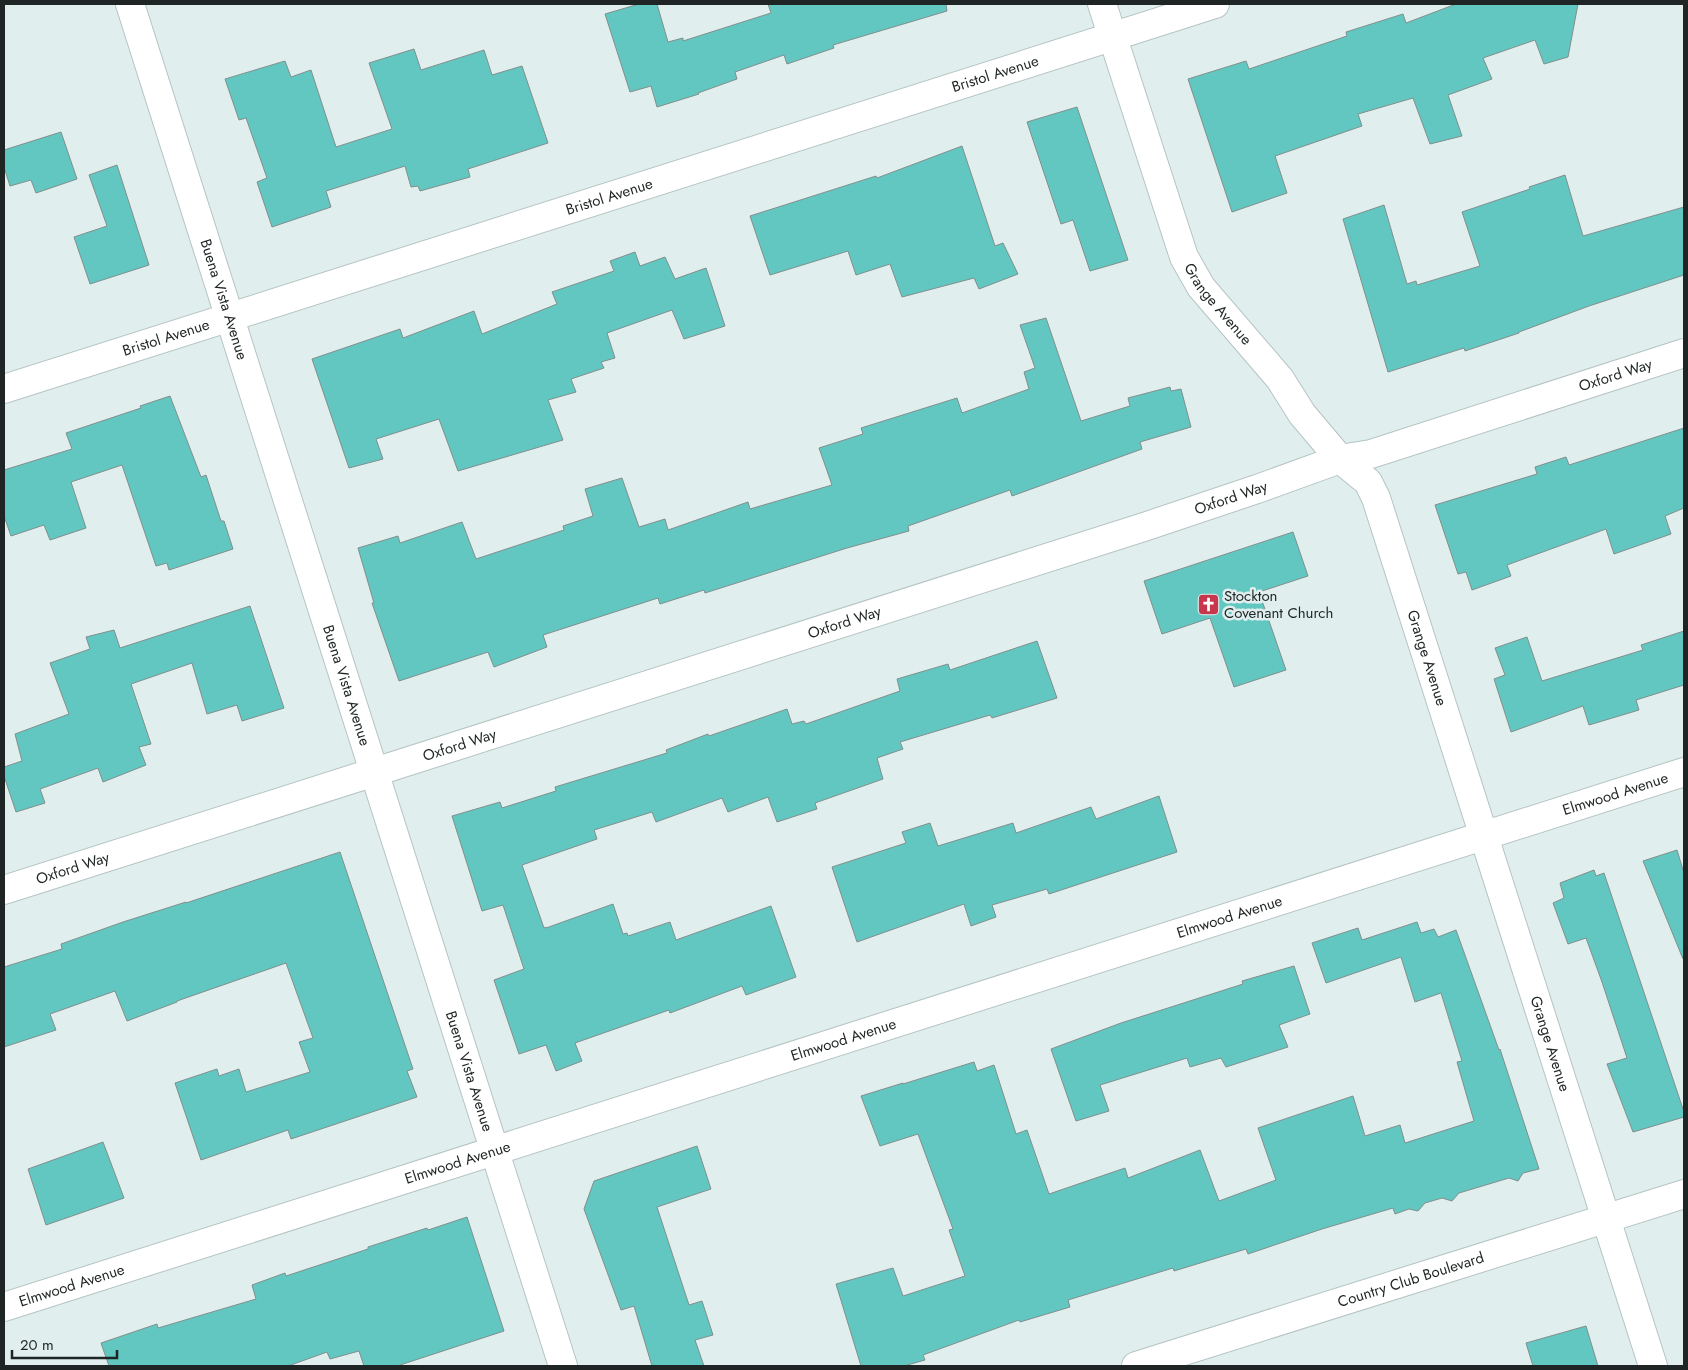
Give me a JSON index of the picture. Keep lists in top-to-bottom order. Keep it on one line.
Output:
{"streets":{"street":["Bristol Avenue","Buena Vista Avenue","Grange Avenue","Oxford Way","Elmwood Avenue","Country Club Boulevard"]},"crossings":[["Bristol Avenue","Buena Vista Avenue"],["Bristol Avenue","Grange Avenue"],["Buena Vista Avenue","Oxford Way"],["Buena Vista Avenue","Elmwood Avenue"],["Grange Avenue","Oxford Way"],["Grange Avenue","Elmwood Avenue"],["Grange Avenue","Country Club Boulevard"]],"places":{"church":["Stockton Covenant Church"]},"scale_bar":"20 m"}
